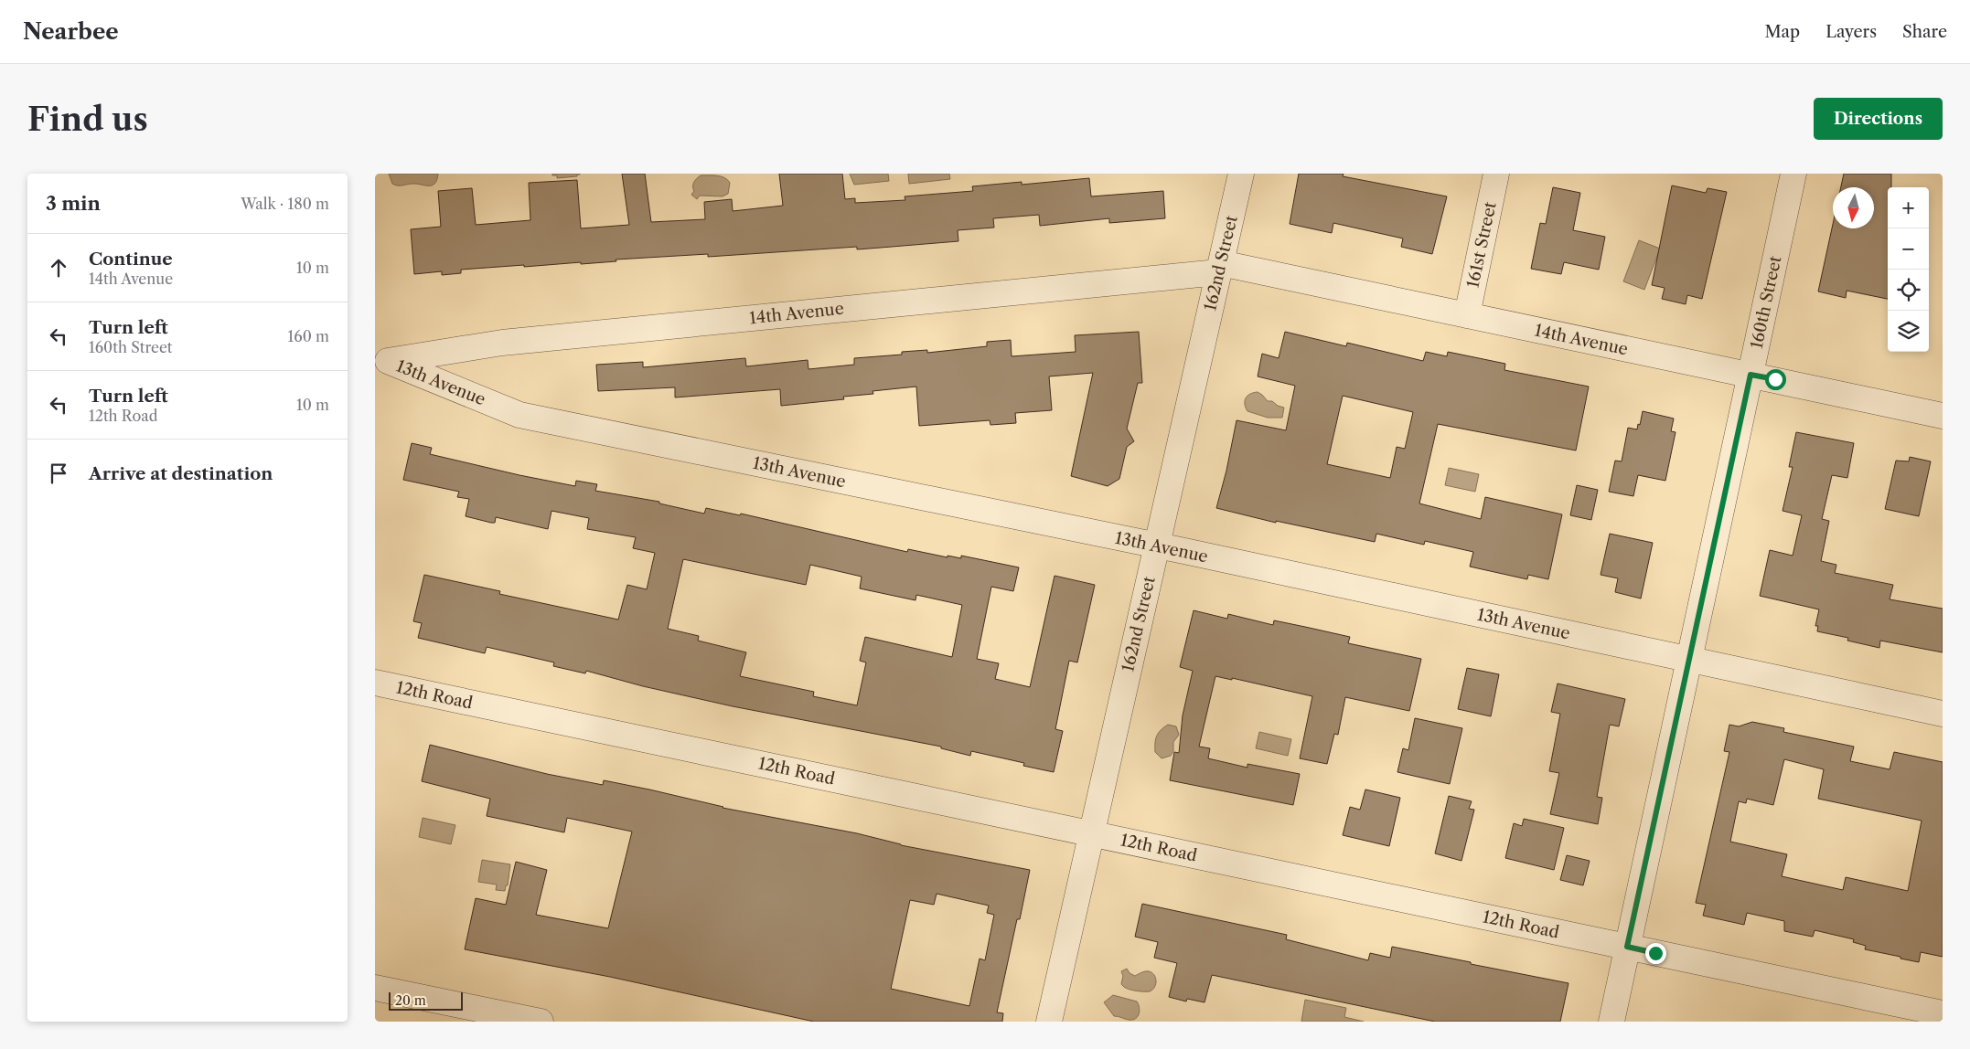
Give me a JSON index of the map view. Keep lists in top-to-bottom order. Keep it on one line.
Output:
{"streets":{"street":["161st Street","162nd Street","160th Street","14th Avenue","13th Avenue","12th Road"]},"crossings":[["161st Street","14th Avenue"],["162nd Street","14th Avenue"],["162nd Street","13th Avenue"],["162nd Street","12th Road"],["160th Street","14th Avenue"],["160th Street","13th Avenue"],["160th Street","12th Road"],["14th Avenue","13th Avenue"]],"scale_bar":"20 m","north":"bottom","page":{"header":"Nearbee","nav":["Map","Layers","Share"],"buttons":"Directions","title":"Find us","heading":["3 min","Walk · 180 m"],"map_buttons":["+","−"],"list":[["Continue","14th Avenue","10 m"],["Turn left","160th Street","160 m"],["Turn left","12th Road","10 m"],"Arrive at destination"],"scale":"20 m"}}
